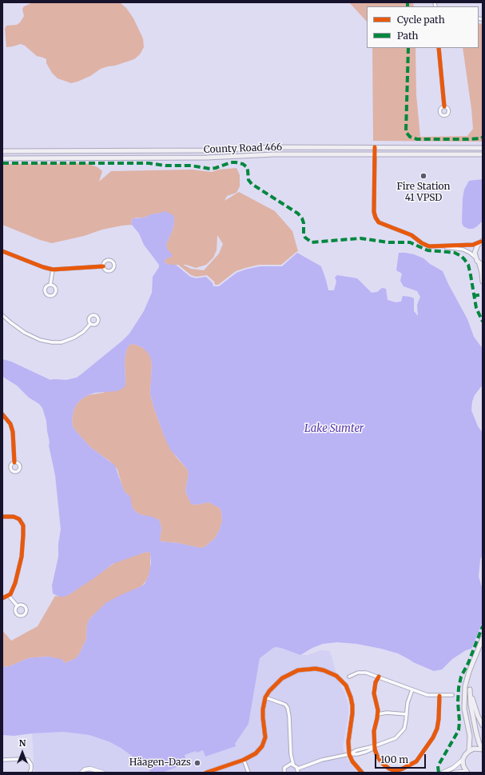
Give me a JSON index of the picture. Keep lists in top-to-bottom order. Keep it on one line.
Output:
{"streets":{"main road":["County Road 466"]},"water":["Lake Sumter"],"places":["Fire Station 41 VPSD","Häagen-Dazs"],"legend":["Cycle path","Path"],"scale_bar":"100 m","north":"top"}
